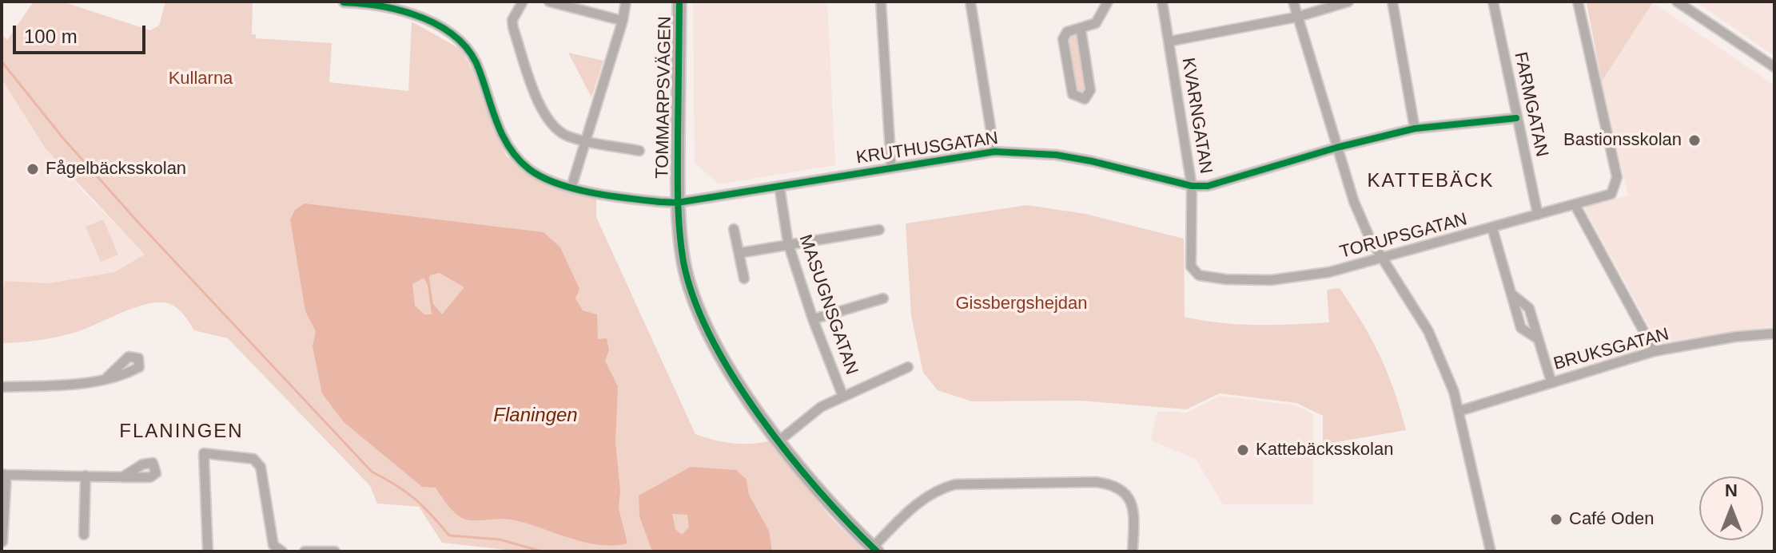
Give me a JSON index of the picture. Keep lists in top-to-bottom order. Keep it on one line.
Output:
{"streets":{"street":["TOMMARPSVÄGEN","FARMGATAN","KVARNGATAN","KRUTHUSGATAN","TORUPSGATAN","MASUGNSGATAN","BRUKSGATAN"]},"crossings":[["TOMMARPSVÄGEN","KRUTHUSGATAN"],["FARMGATAN","KRUTHUSGATAN"],["FARMGATAN","TORUPSGATAN"],["KVARNGATAN","KRUTHUSGATAN"],["KVARNGATAN","TORUPSGATAN"],["KRUTHUSGATAN","MASUGNSGATAN"]],"districts":["KATTEBÄCK","FLANINGEN"],"water":["Flaningen"],"parks":["Kullarna","Gissbergshejdan"],"places":["Bastionsskolan","Fågelbäcksskolan","Kattebäcksskolan","Café Oden"],"scale_bar":"100 m","north":"top"}
